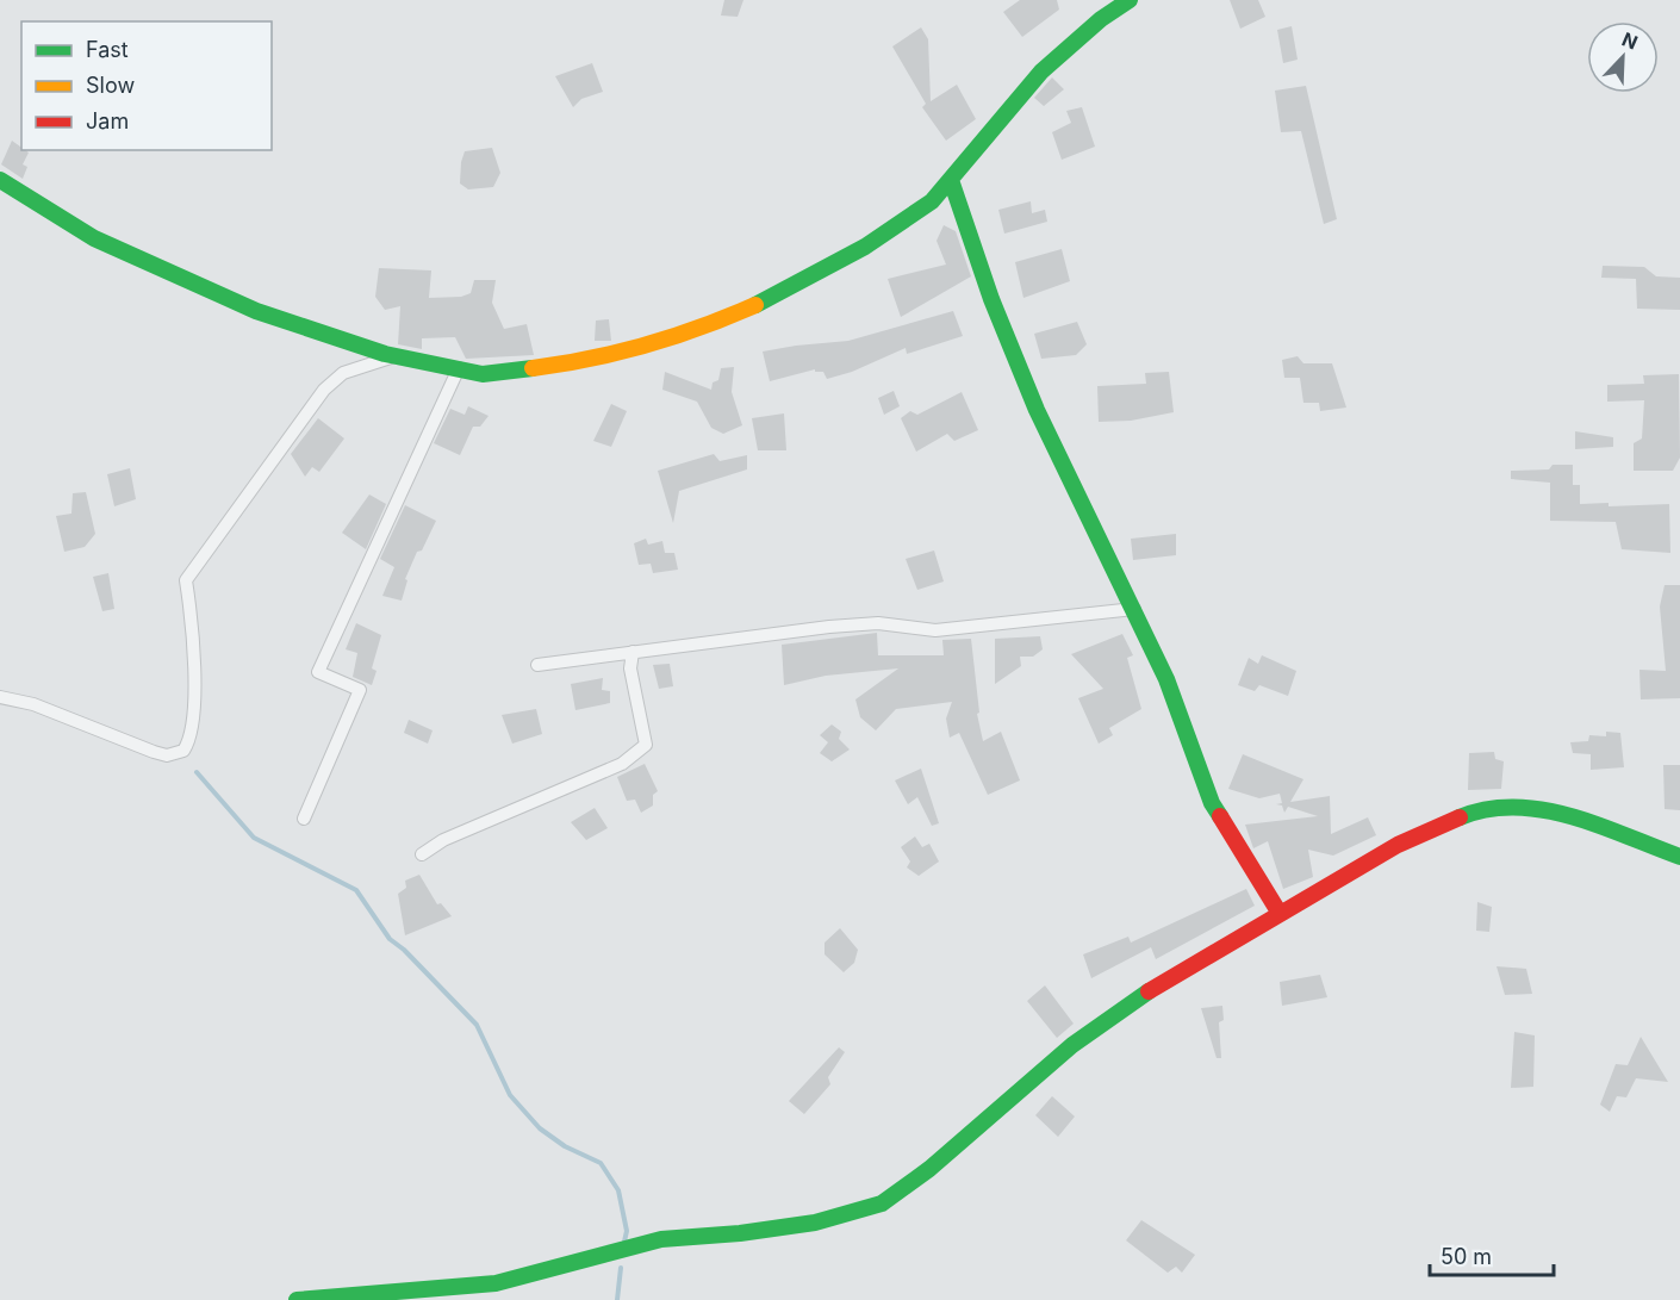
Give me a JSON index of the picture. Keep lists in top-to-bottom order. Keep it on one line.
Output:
{"legend":["Fast","Slow","Jam"],"scale_bar":"50 m","north":"top right"}
